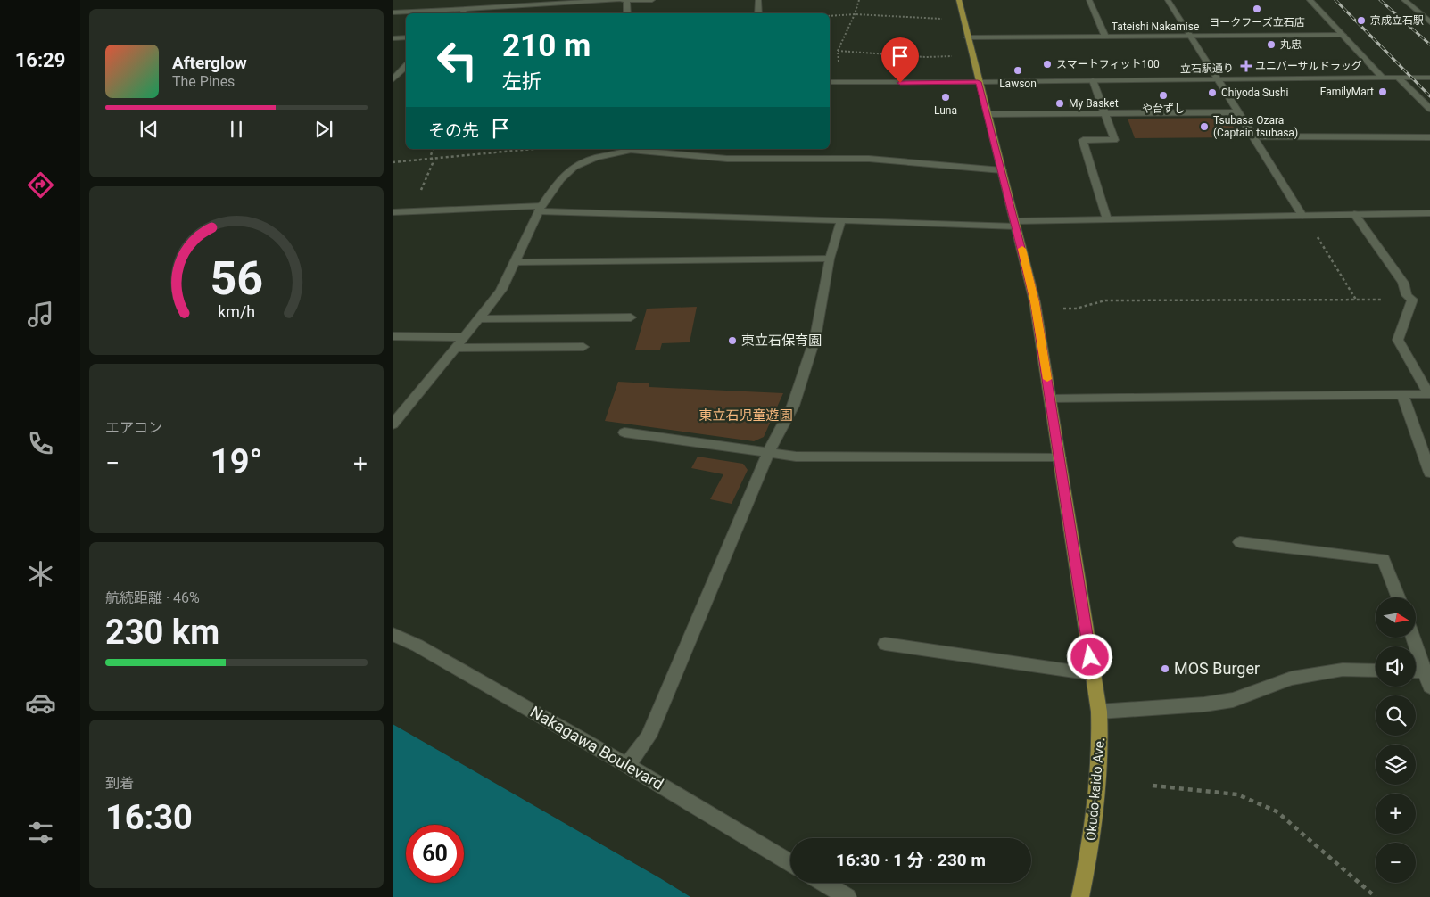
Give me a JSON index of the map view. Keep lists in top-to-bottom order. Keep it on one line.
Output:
{"streets":{"main road":["Okudo-kaido Ave."],"street":["Tateishi Nakamise","立石駅通り","Nakagawa Boulevard"]},"crossings":[["Tateishi Nakamise","Okudo-kaido Ave."],["立石駅通り","Okudo-kaido Ave."]],"parks":["東立石児童遊園"],"places":{"other":["ヨークフーズ立石店","京成立石駅","丸忠","スマートフィット100","Lawson","FamilyMart","Chiyoda Sushi","や台ずし","Luna","My Basket","Tsubasa Ozara (Captain tsubasa)","東立石保育園","MOS Burger"],"health":["ユニバーサルドラッグ"]},"north":"right","page":{"tabs":"16:29","turn":["210 m","左折"],"song":["Afterglow","The Pines"],"then":"その先","tile":["エアコン",["航続距離 · 46%","230 km"],["到着","16:30"]],"heat":["−","19°","+"],"map_buttons":["+","−"],"limit":"60","trip":"16:30 · 1 分 · 230 m","gauge":["56","km/h"]}}
